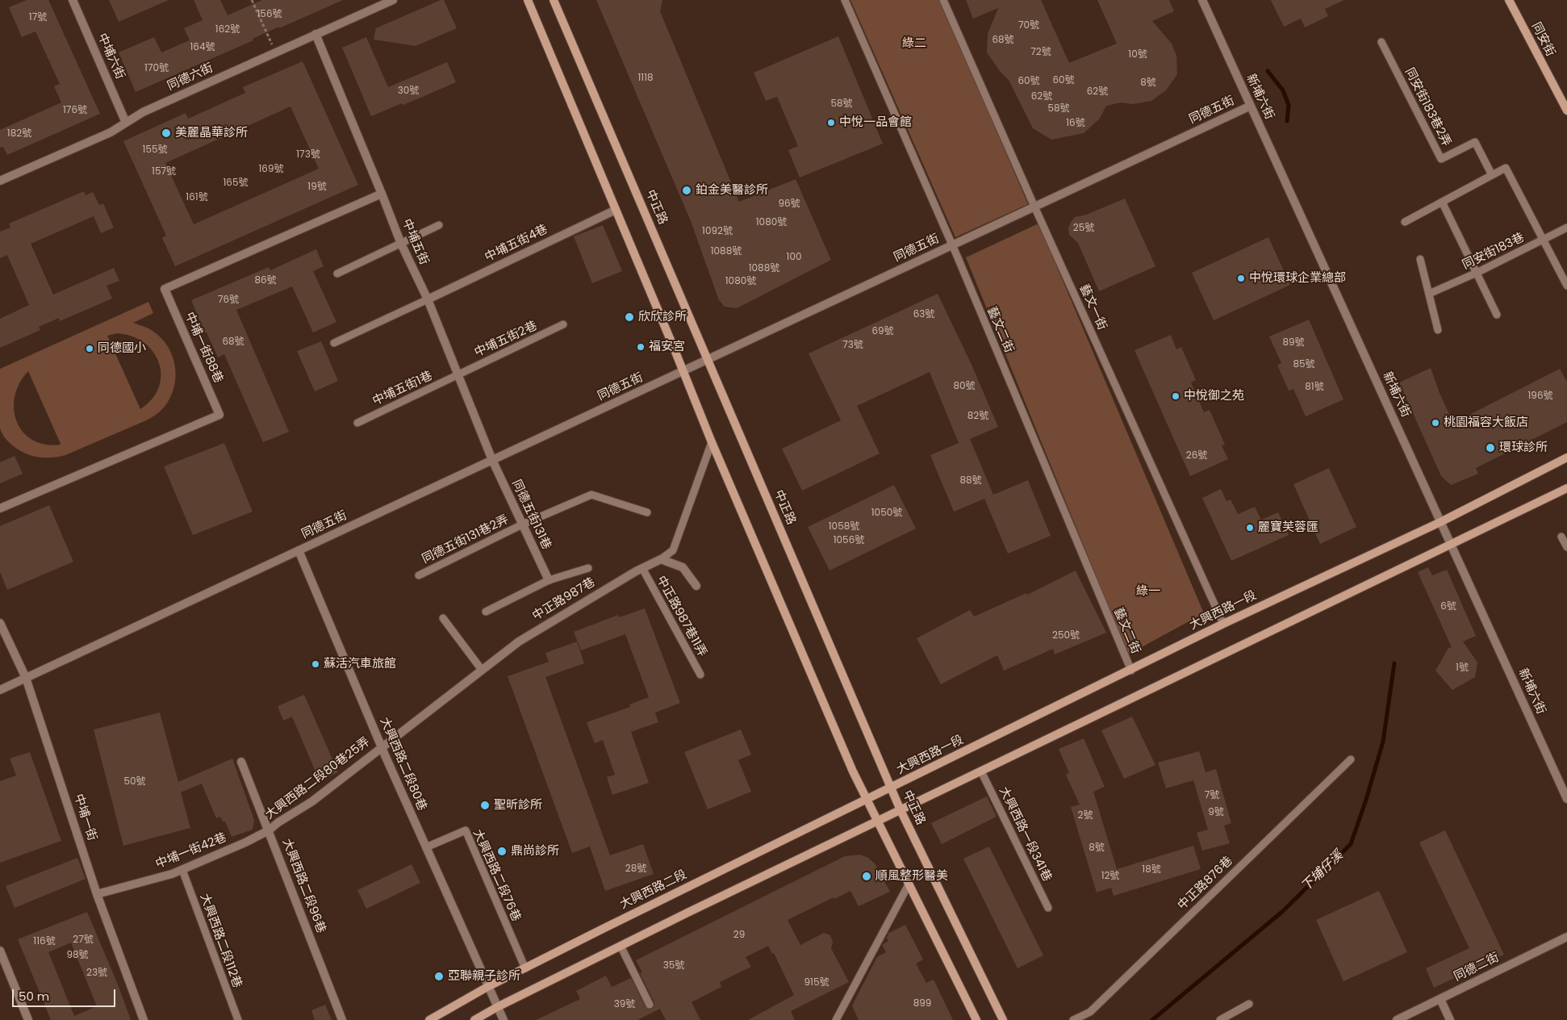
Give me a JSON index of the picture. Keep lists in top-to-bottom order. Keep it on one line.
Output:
{"streets":{"street":["同安街","中埔六街","同德六街","新埔六街","同德五街","中正路","中埔五街","中埔五街4巷","中埔一街88巷","同德五街131巷","中正路987巷","大興西路一段","大興西路二段80巷","大興西路二段80巷25弄","中埔一街","中埔一街42巷","大興西路二段96巷","大興西路二段","同德二街"],"lane":["同安街183巷2弄","同安街183巷","藝文一街","藝文二街","中埔五街2巷","中埔五街1巷","同德五街131巷2弄","中正路987巷11弄","大興西路一段341巷","大興西路二段76巷","中正路876巷","大興西路二段112巷"]},"crossings":[["中埔六街","同德六街"],["同德六街","中埔五街"],["新埔六街","同德五街"],["新埔六街","大興西路一段"],["同德五街","中正路"],["同德五街","中埔五街"],["同德五街","藝文一街"],["同德五街","藝文二街"],["同德五街","同德五街131巷"],["同德五街","大興西路二段80巷"],["同德五街","中埔一街"],["中正路","大興西路一段"],["中正路","大興西路二段"],["中埔五街","中埔五街4巷"],["中埔五街","中埔五街2巷"],["中埔五街","中埔一街88巷"],["中埔五街","中埔五街1巷"],["中埔五街","同德五街131巷"],["藝文一街","大興西路一段"],["藝文二街","大興西路一段"],["中埔五街2巷","中埔五街1巷"],["同德五街131巷","同德五街131巷2弄"],["中正路987巷","中正路987巷11弄"],["中正路987巷","大興西路二段80巷"],["中正路987巷","大興西路二段80巷25弄"],["大興西路一段","大興西路二段"],["大興西路二段80巷","大興西路二段80巷25弄"],["大興西路二段80巷","大興西路二段76巷"],["大興西路二段80巷","大興西路二段"],["大興西路二段80巷25弄","中埔一街42巷"],["大興西路二段80巷25弄","大興西路二段96巷"],["中埔一街","中埔一街42巷"],["中埔一街42巷","大興西路二段96巷"],["中埔一街42巷","大興西路二段112巷"],["大興西路二段76巷","大興西路二段"]],"water":["下埔仔溪"],"parks":["綠二","綠一"],"places":["中悅一品會館","美麗晶華診所","鉑金美醫診所","中悅環球企業總部","欣欣診所","福安宮","同德國小","中悅御之苑","桃園福容大飯店","環球診所","麗寶芙蓉匯","蘇活汽車旅館","聖昕診所","鼎尚診所","順風整形醫美","亞聯親子診所"],"house_numbers":["156號","17號","70號","162號","68號","164號","72號","10號","170號","1118","60號","60號","8號","30號","62號","62號","58號","58號","176號","16號","182號","155號","173號","169號","157號","165號","19號","161號","96號","1080號","25號","1092號","1088號","100","1088號","86號","1080號","76號","63號","69號","68號","89號","73號","85號","80號","81號","196號","82號","26號","88號","1050號","1058號","1056號","6號","250號","1號","50號","7號","9號","2號","8號","28號","18號","12號","29","27號","116號","98號","35號","23號","915號","899","39號"],"scale_bar":"50 m"}
